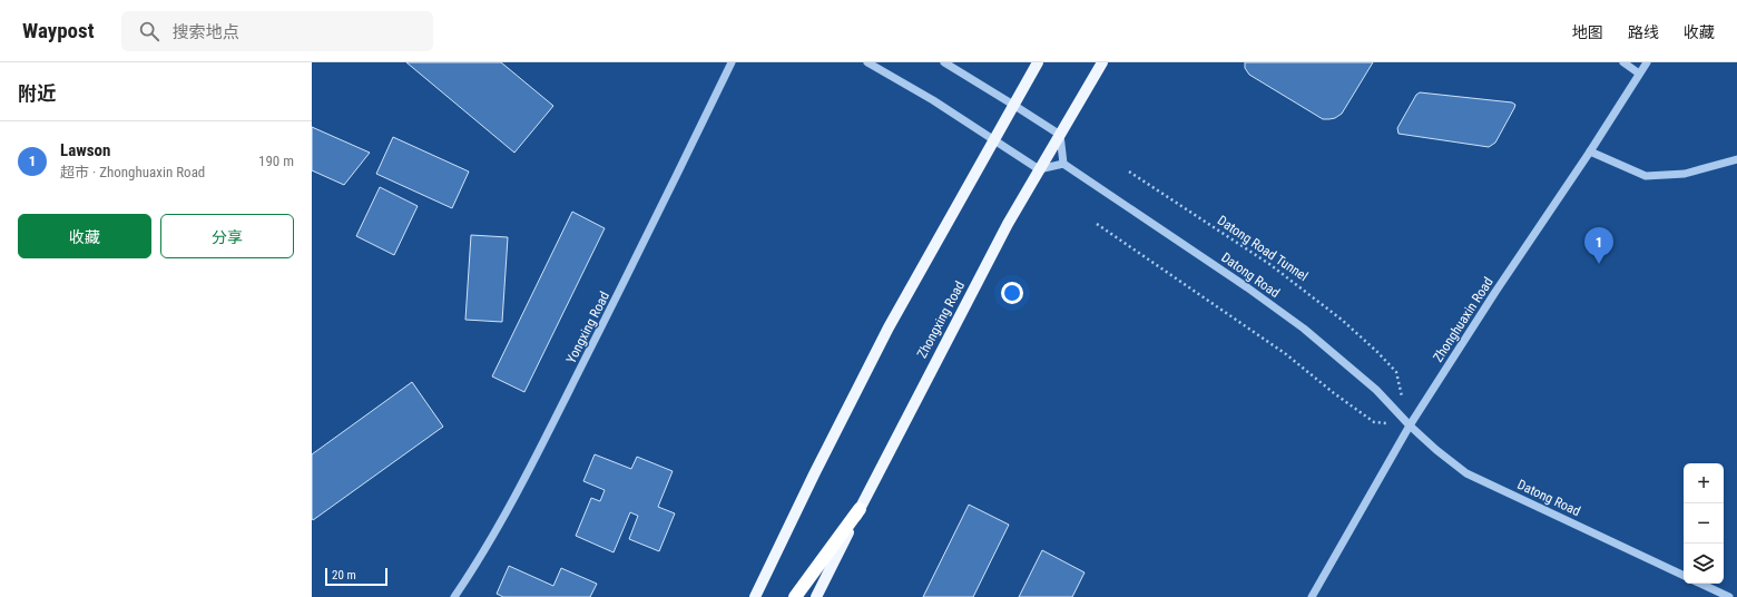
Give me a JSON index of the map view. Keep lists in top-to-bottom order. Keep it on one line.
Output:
{"streets":{"main road":["Zhongxing Road"],"street":["Datong Road","Zhonghuaxin Road","Yongxing Road"],"path":["Datong Road Tunnel"]},"crossings":[["Datong Road Tunnel","Datong Road"],["Datong Road Tunnel","Zhonghuaxin Road"],["Datong Road","Zhonghuaxin Road"]],"scale_bar":"20 m","page":{"header":"Waypost","search":"搜索地点","nav":["地图","路线","收藏"],"heading":"附近","list":[{"mark":"1","name":"Lawson","note":"超市 · Zhonghuaxin Road","value":"190 m"}],"buttons":["收藏","分享"],"pins":"1","map_buttons":["+","−"],"scale":"20 m"}}
